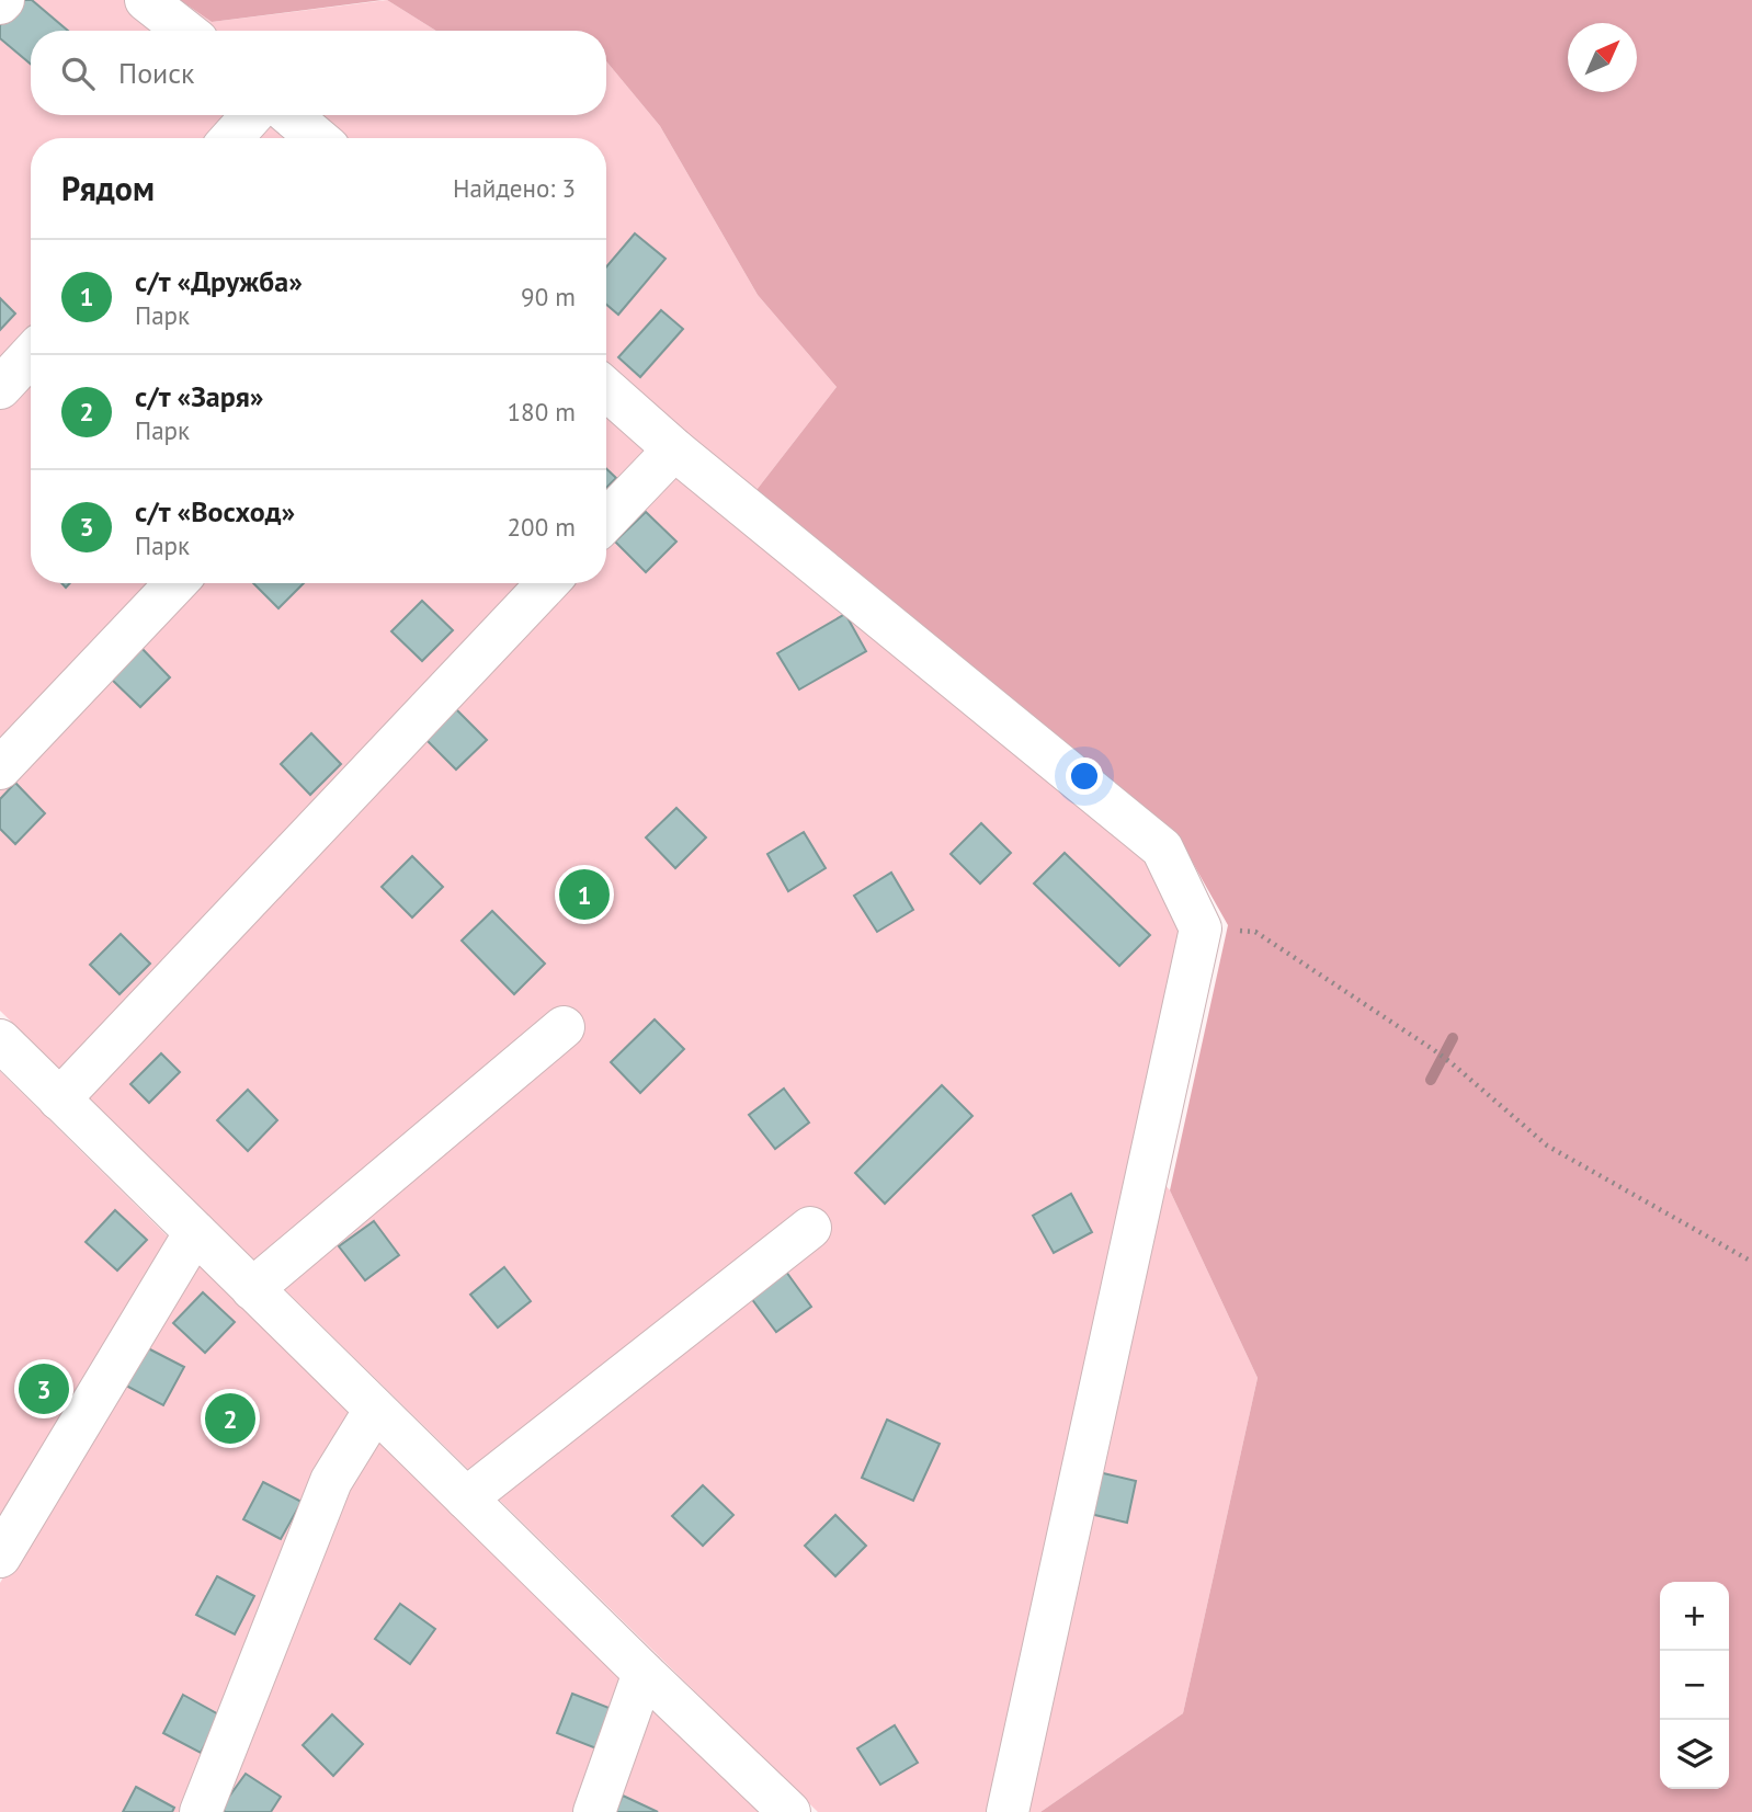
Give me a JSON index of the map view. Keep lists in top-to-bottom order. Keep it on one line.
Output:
{"north":"top right","page":{"search":"Поиск","heading":["Рядом","Найдено: 3"],"list":[{"mark":"1","name":"с/т «Дружба»","note":"Парк","value":"90 m"},{"mark":"2","name":"с/т «Заря»","note":"Парк","value":"180 m"},{"mark":"3","name":"с/т «Восход»","note":"Парк","value":"200 m"}],"pins":["1","3","2"],"map_buttons":["+","−"]}}
